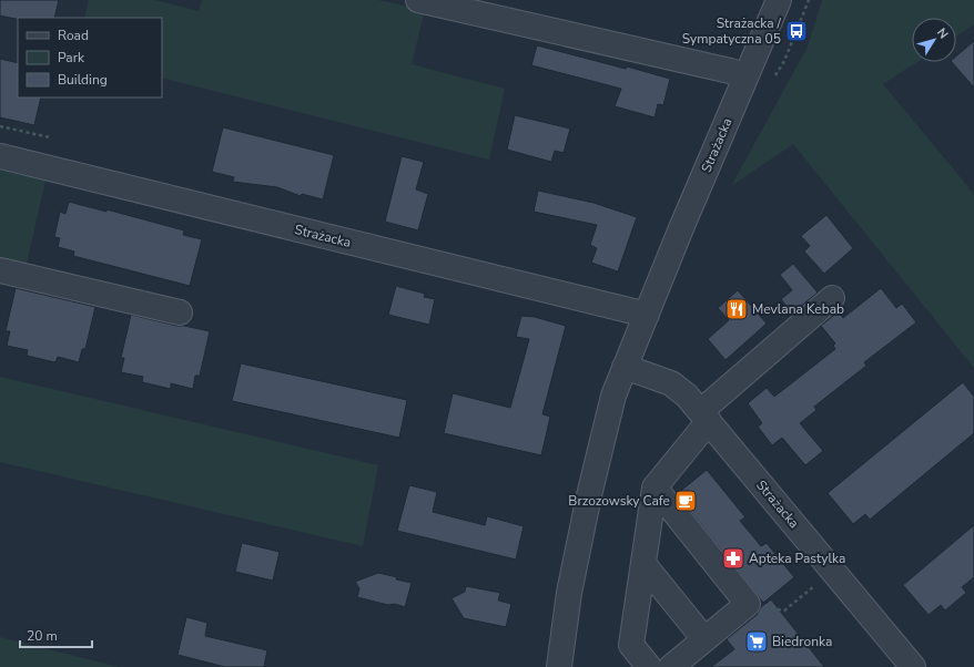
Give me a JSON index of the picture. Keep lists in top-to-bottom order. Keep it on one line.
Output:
{"streets":{"street":["Strażacka"]},"places":{"bus stop":["Strażacka / Sympatyczna 05"],"restaurant":["Mevlana Kebab"],"cafe":["Brzozowsky Cafe"],"pharmacy":["Apteka Pastylka"],"supermarket":["Biedronka"]},"legend":["Road","Park","Building"],"scale_bar":"20 m","north":"top right"}
